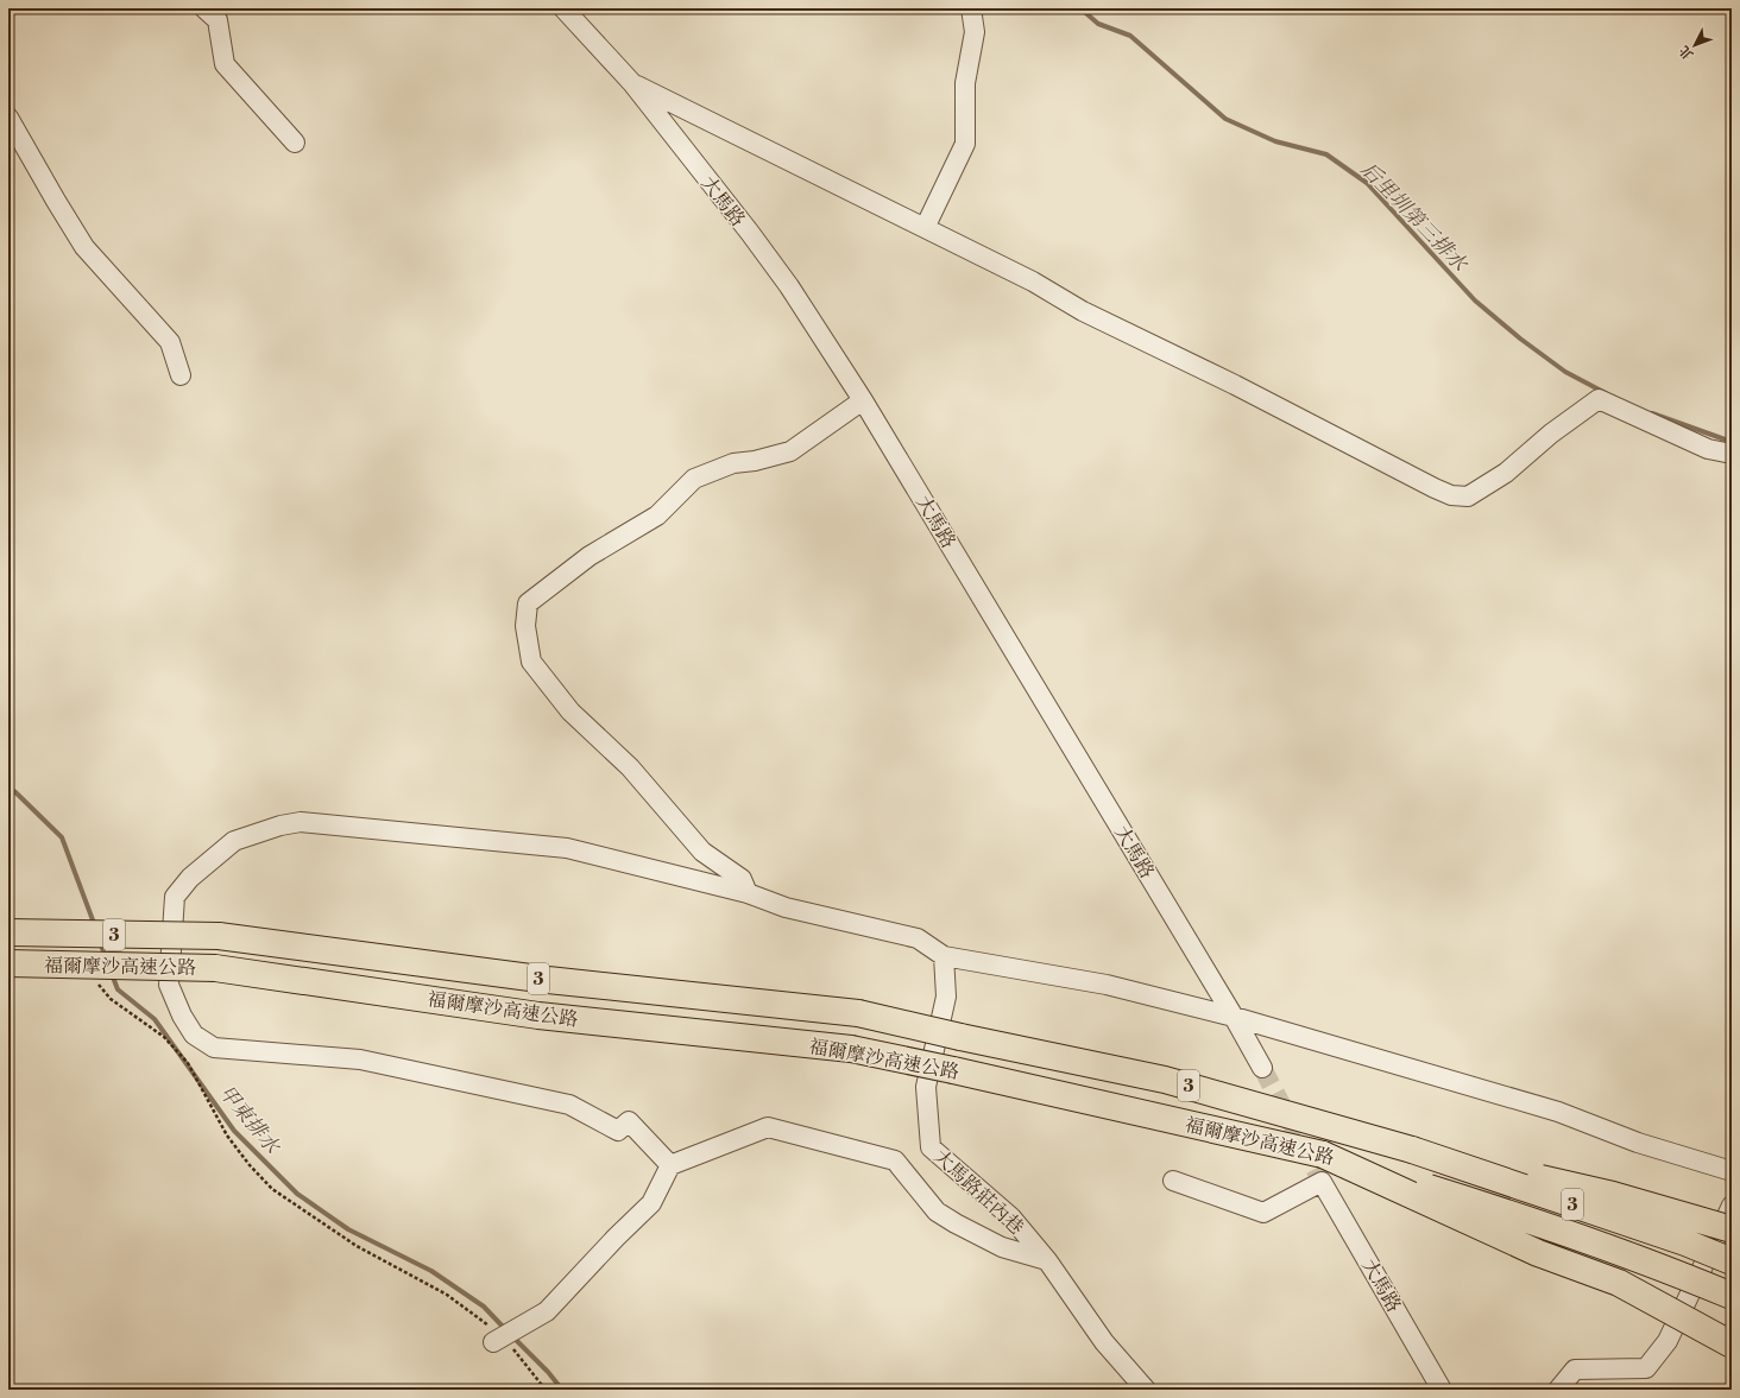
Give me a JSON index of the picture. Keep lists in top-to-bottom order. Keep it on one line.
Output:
{"streets":{"highway":["3","福爾摩沙高速公路"],"street":["大馬路","大馬路莊內巷"]},"water":["后里圳第三排水","甲東排水"],"north":"bottom left"}
